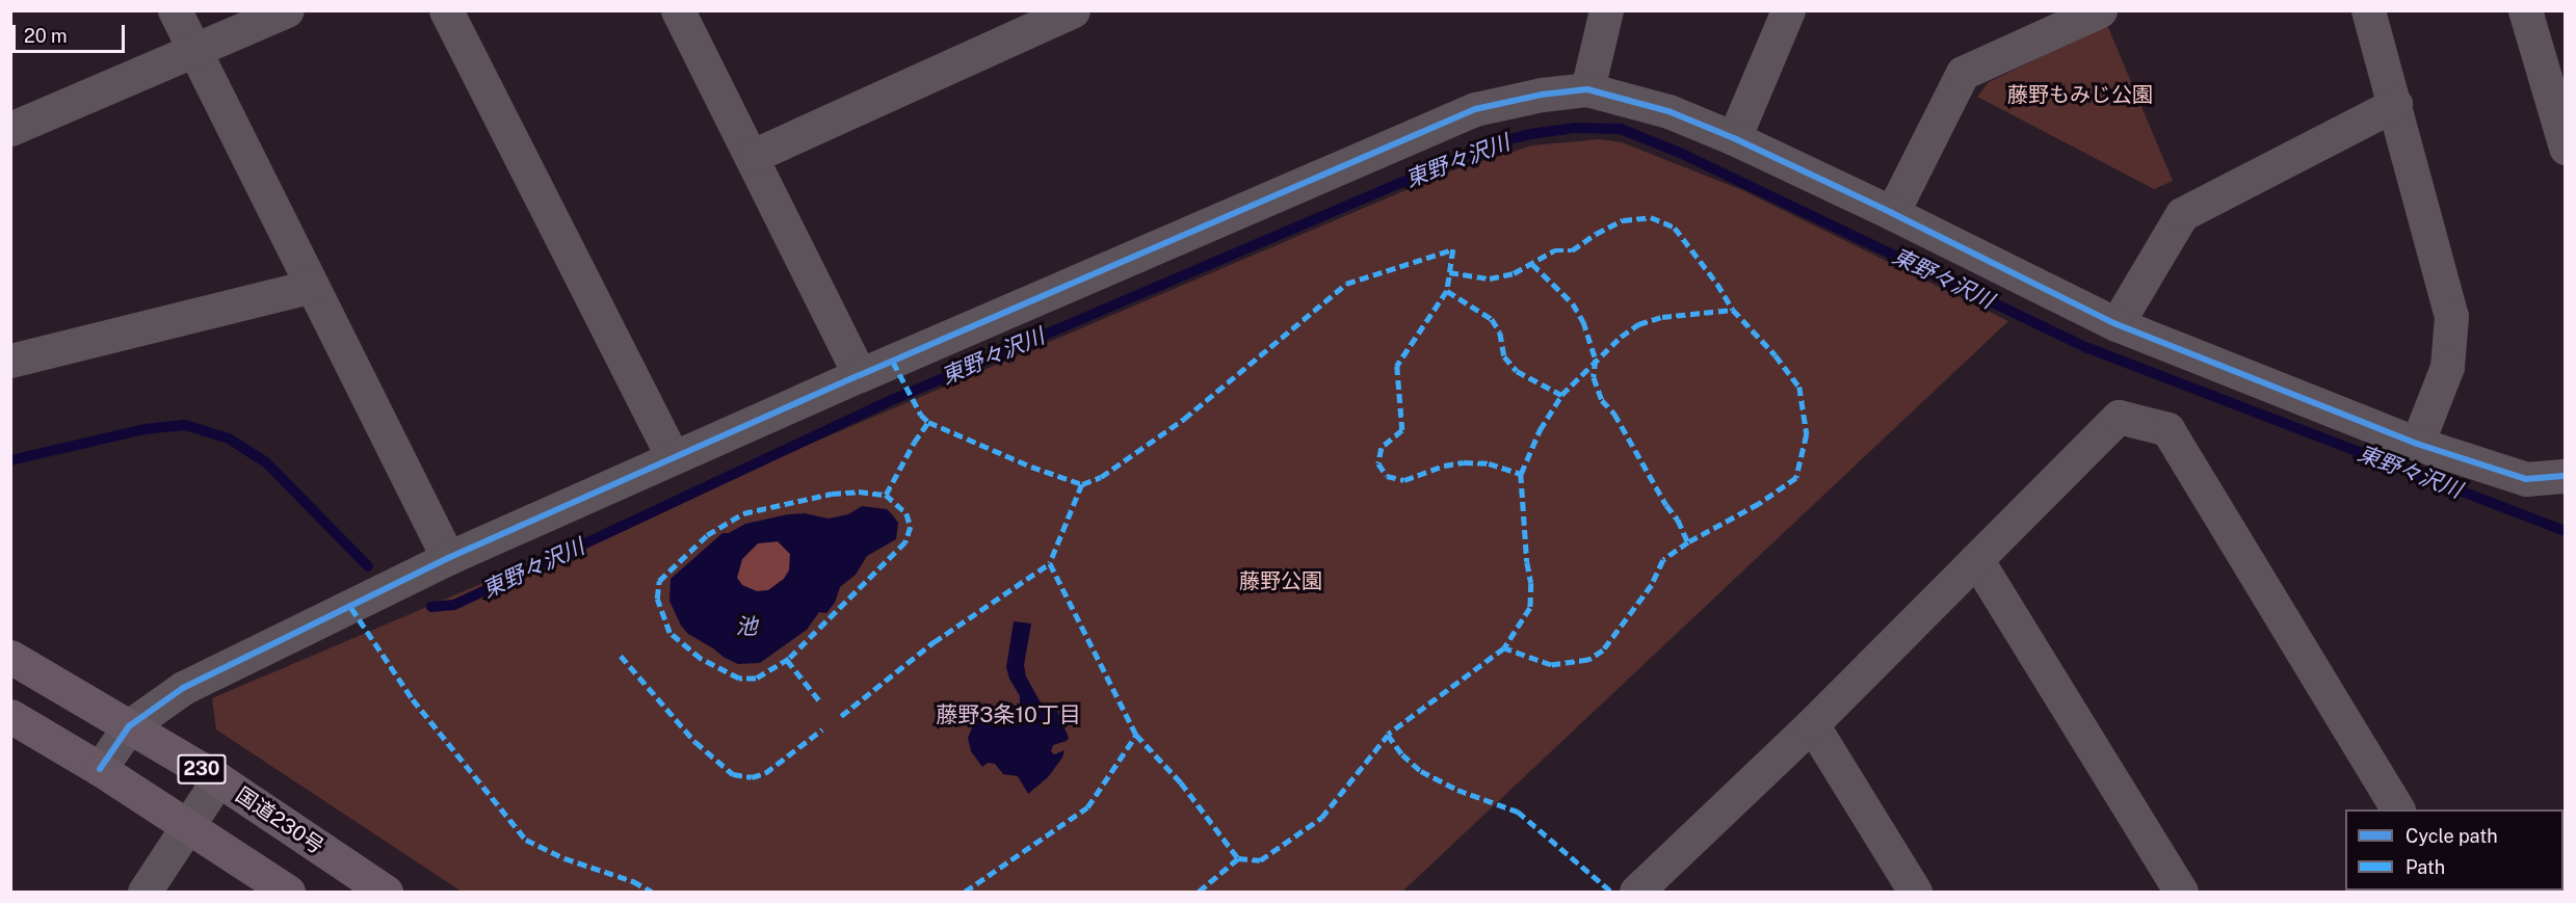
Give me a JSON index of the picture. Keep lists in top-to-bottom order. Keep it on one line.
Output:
{"streets":{"highway":["230","国道230号"]},"districts":["藤野3条10丁目"],"water":["東野々沢川","池"],"parks":["藤野もみじ公園","藤野公園"],"legend":["Cycle path","Path"],"scale_bar":"20 m"}
